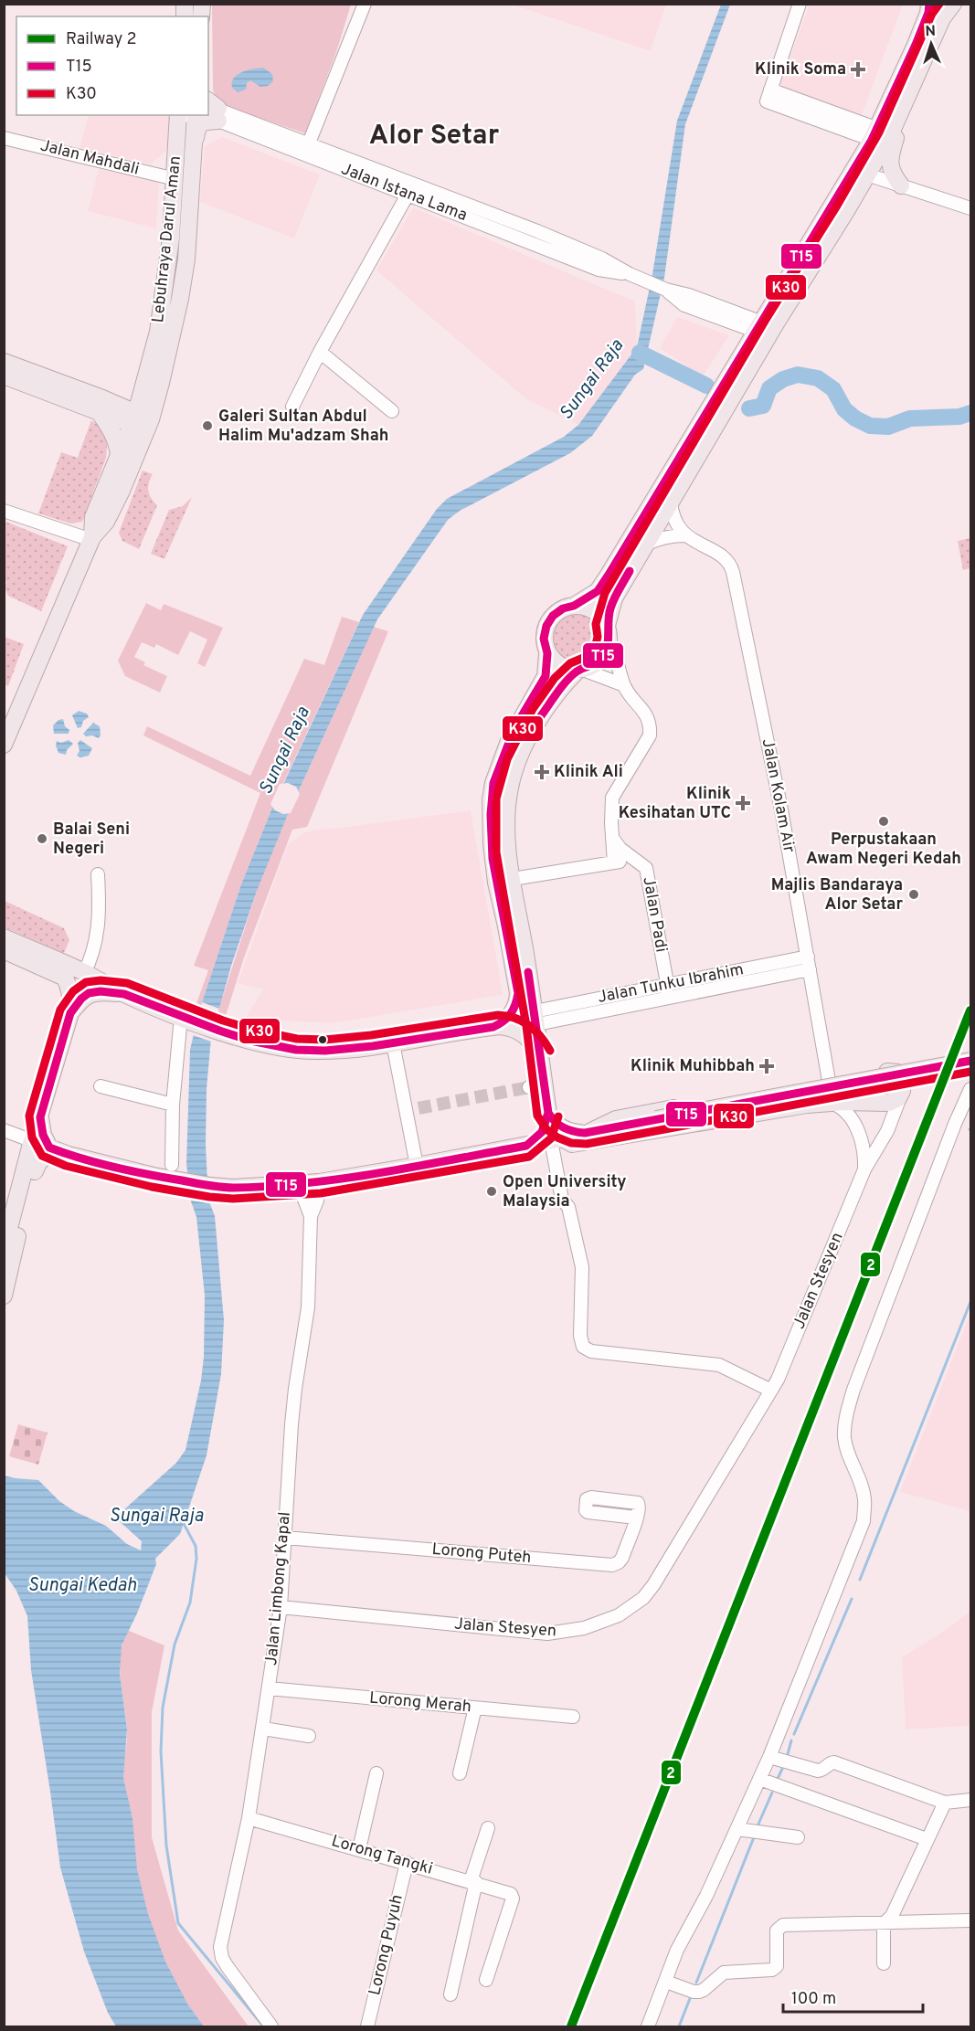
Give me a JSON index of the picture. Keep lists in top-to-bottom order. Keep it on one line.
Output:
{"streets":{"main road":["Lebuhraya Darul Aman"],"street":["Jalan Mahdali","Jalan Istana Lama","Jalan Kolam Air","Jalan Padi","Jalan Tunku Ibrahim","Jalan Stesyen","Lorong Puteh","Jalan Limbong Kapal","Lorong Merah","Lorong Tangki","Lorong Puyuh"]},"crossings":[["Jalan Mahdali","Lebuhraya Darul Aman"],["Jalan Kolam Air","Jalan Tunku Ibrahim"],["Jalan Padi","Jalan Tunku Ibrahim"],["Jalan Stesyen","Jalan Limbong Kapal"],["Lorong Puteh","Jalan Limbong Kapal"],["Jalan Limbong Kapal","Lorong Merah"],["Jalan Limbong Kapal","Lorong Tangki"],["Lorong Tangki","Lorong Puyuh"]],"districts":["Alor Setar"],"water":["Sungai Raja","Sungai Kedah"],"places":{"health":["Klinik Soma","Klinik Ali","Klinik Kesihatan UTC","Klinik Muhibbah"],"other":["Galeri Sultan Abdul Halim Mu'adzam Shah","Perpustakaan Awam Negeri Kedah","Balai Seni Negeri","Majlis Bandaraya Alor Setar","Open University Malaysia"]},"lines":["transit line T15","transit line K30","rail line 2"],"legend":["Railway 2","T15","K30"],"scale_bar":"100 m","north":"top"}
